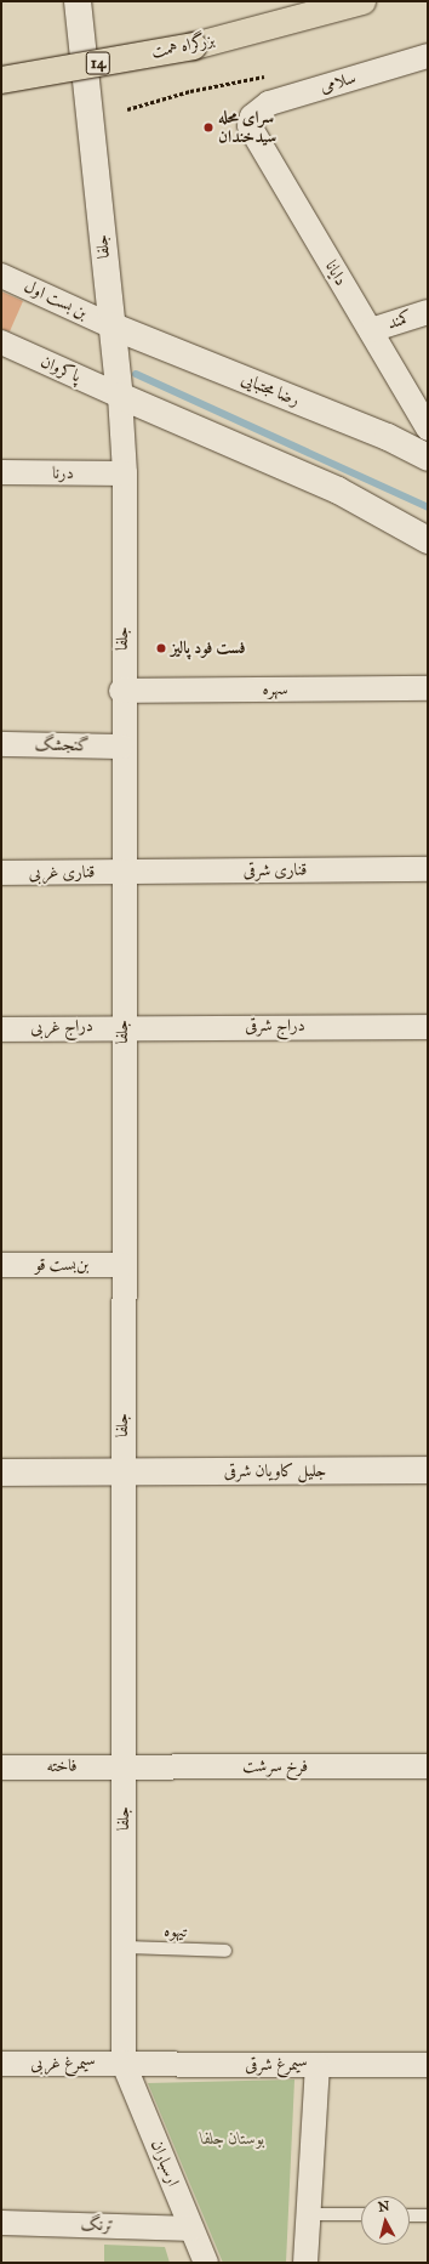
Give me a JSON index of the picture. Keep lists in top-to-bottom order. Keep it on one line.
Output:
{"streets":{"highway":["بزرگراه همت","14"],"main road":["جلفا","رضا مجتبایی","جلیل کاویان شرقی"],"street":["سلامی","دایانا","بن بست اول","کمند","پاکروان","درنا","سهره","گنجشگ","قناری شرقی","قناری غربی","دراج شرقی","دراج غربی","بن‌بست قو","فاخته","فرخ سرشت","سیمرغ غربی","سیمرغ شرقی","ارسباران","ترنگ"],"lane":["تیهوه"]},"crossings":[["سلامی","دایانا"],["جلفا","بن بست اول"],["جلفا","پاکروان"],["جلفا","رضا مجتبایی"],["جلفا","درنا"],["جلفا","سهره"],["جلفا","گنجشگ"],["جلفا","قناری شرقی"],["جلفا","قناری غربی"],["جلفا","دراج شرقی"],["جلفا","دراج غربی"],["جلفا","بن‌بست قو"],["جلفا","جلیل کاویان شرقی"],["جلفا","فاخته"],["جلفا","فرخ سرشت"],["جلفا","تیهوه"],["جلفا","سیمرغ غربی"],["جلفا","سیمرغ شرقی"],["جلفا","ارسباران"],["دایانا","کمند"],["بن بست اول","رضا مجتبایی"],["قناری شرقی","قناری غربی"],["دراج شرقی","دراج غربی"],["فاخته","فرخ سرشت"],["سیمرغ غربی","سیمرغ شرقی"],["سیمرغ غربی","ارسباران"],["سیمرغ شرقی","ارسباران"],["ارسباران","ترنگ"]],"parks":["بوستان جلفا"],"places":["سرای محله سیدخندان","فست فود پالیز"],"north":"top"}
